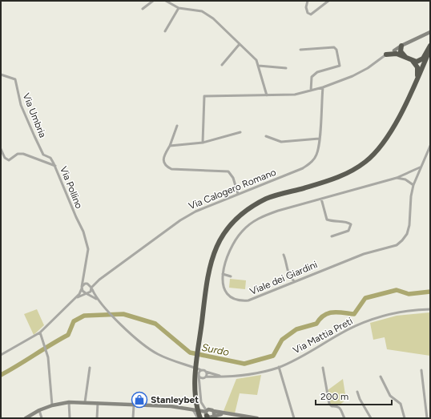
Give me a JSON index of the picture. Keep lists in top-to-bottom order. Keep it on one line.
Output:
{"streets":{"street":["Via Umbria","Via Pollino","Via Calogero Romano","Viale dei Giardini","Via Mattia Preti"]},"crossings":[["Via Umbria","Via Pollino"]],"water":["Surdo"],"places":{"shop":["Stanleybet"]},"scale_bar":"200 m"}
